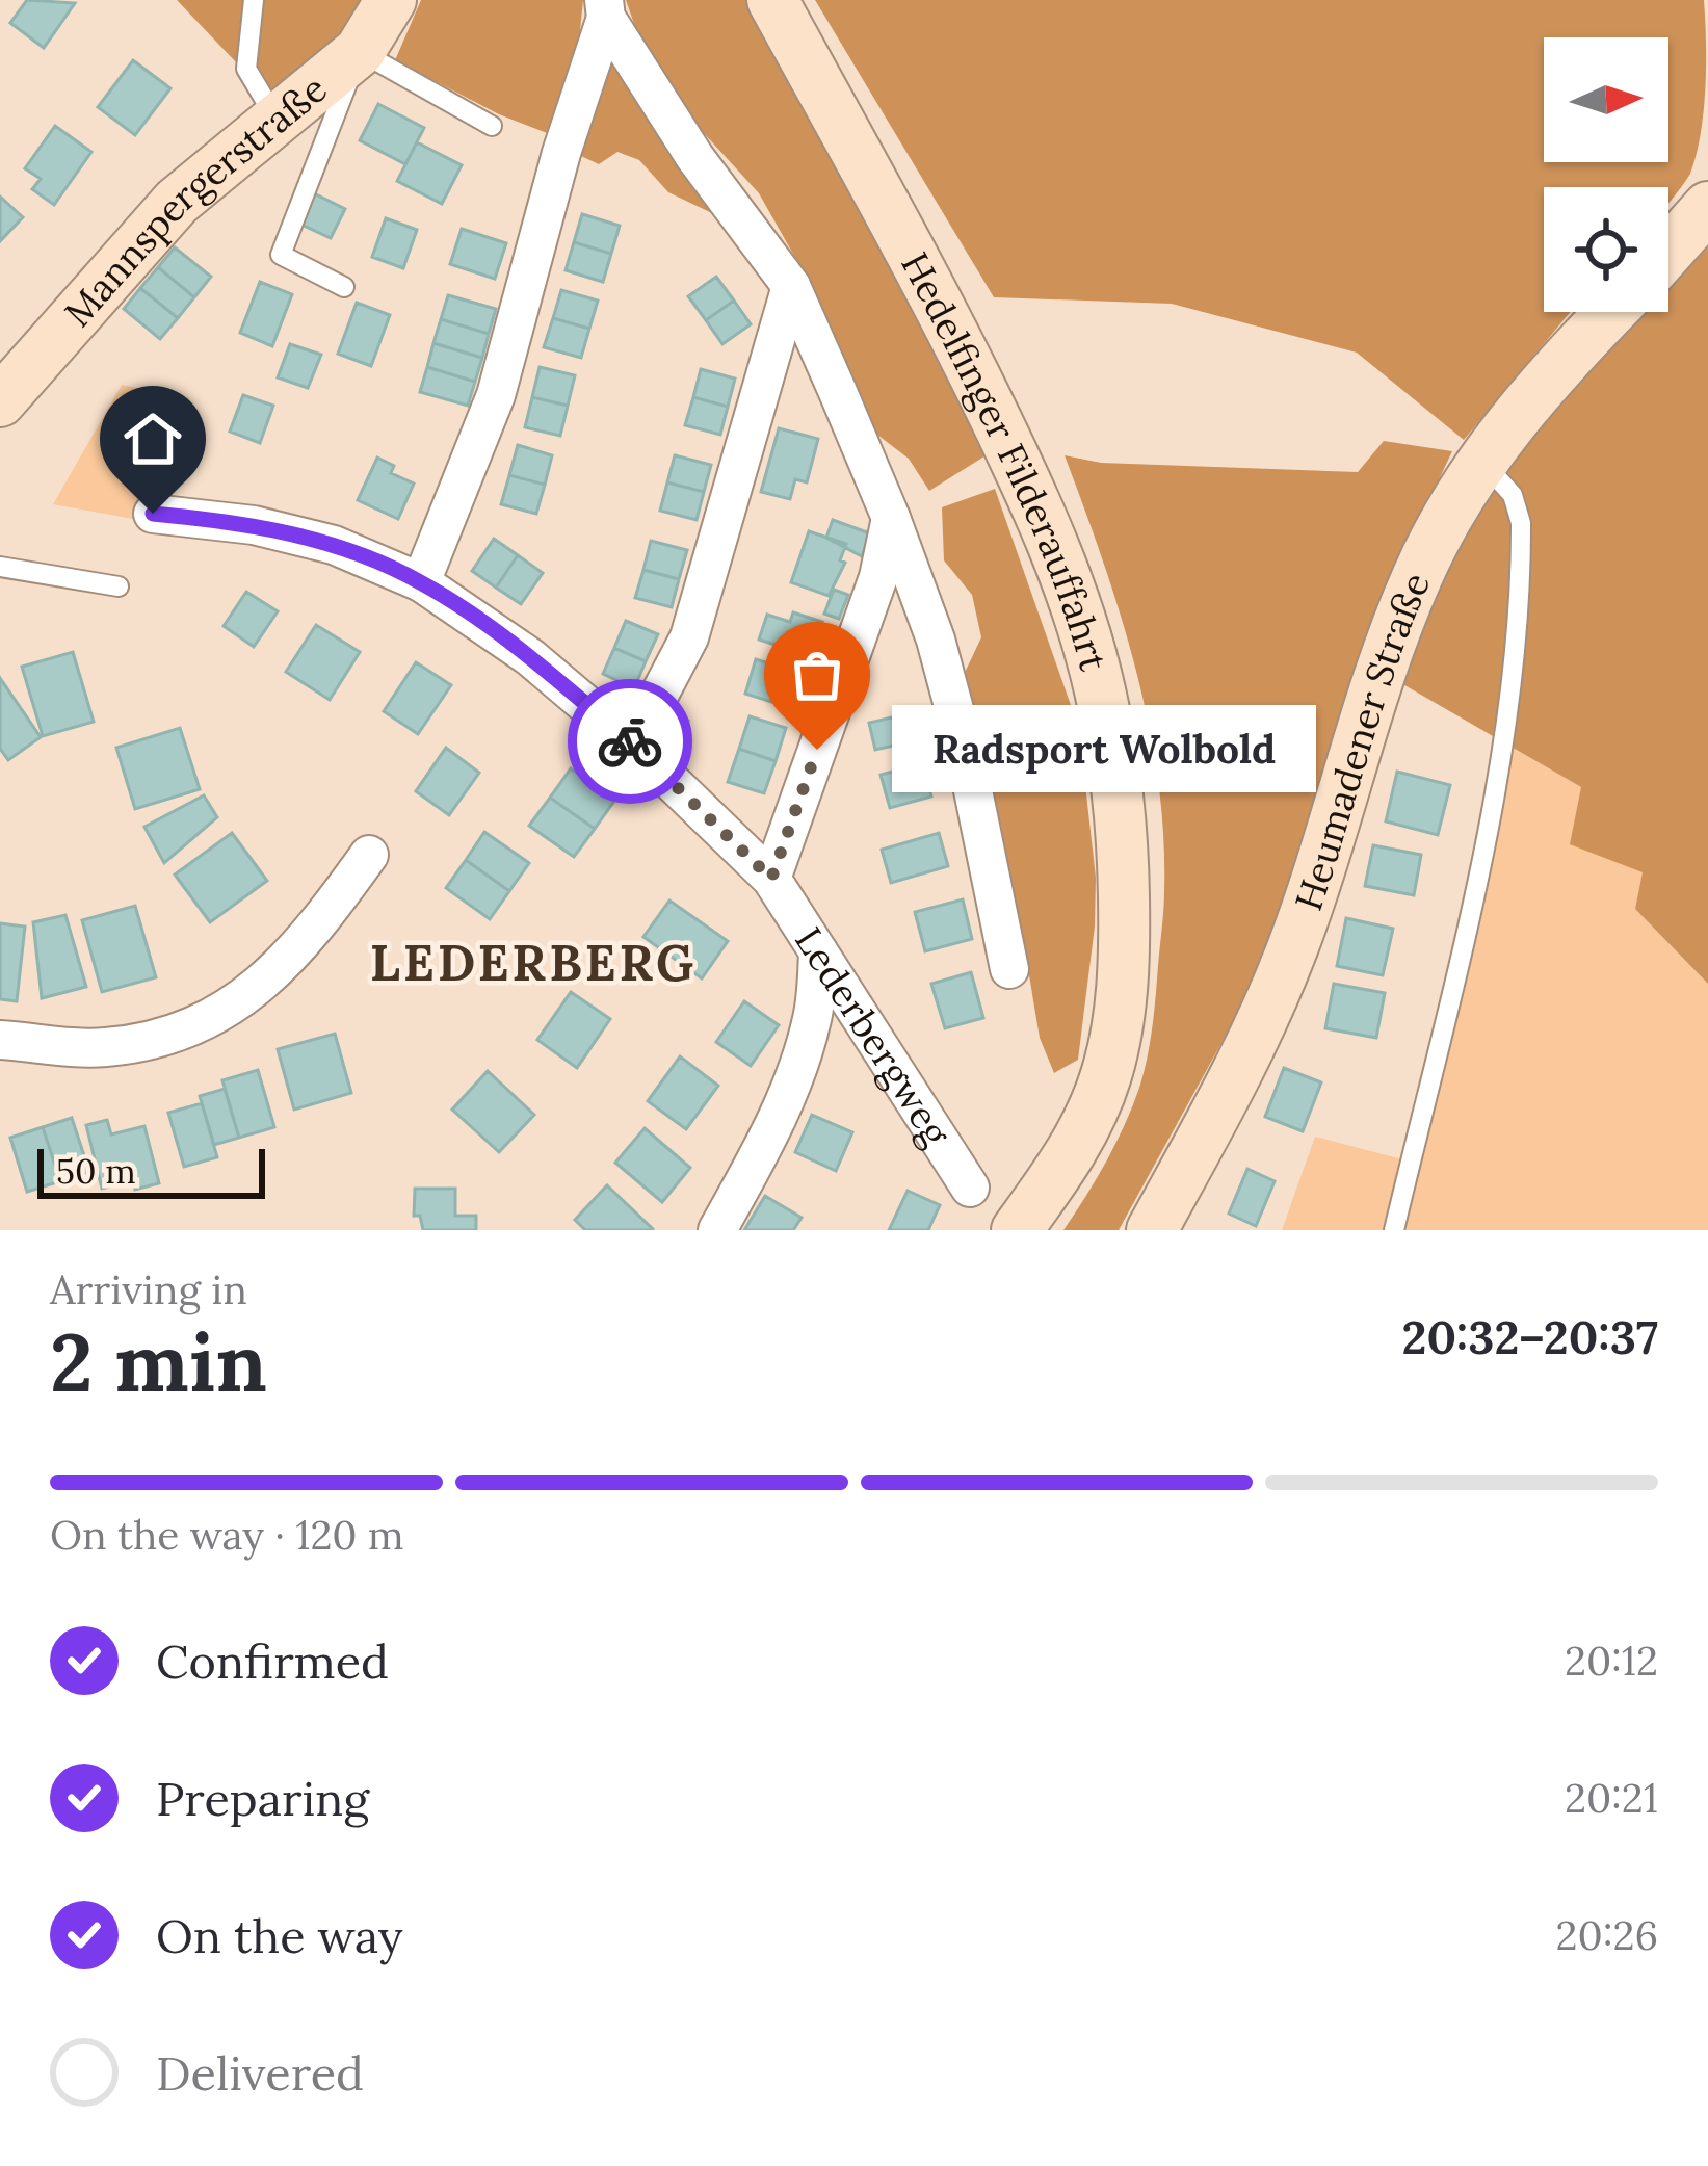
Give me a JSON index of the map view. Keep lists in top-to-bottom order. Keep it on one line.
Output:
{"streets":{"main road":["Mannspergerstraße","Hedelfinger Filderauffahrt","Heumadener Straße"],"street":["Lederbergweg"]},"districts":["LEDERBERG"],"places":["Radsport Wolbold"],"scale_bar":"50 m","north":"right","page":{"bubble":"Radsport Wolbold","scale":"50 m","heading":["2 min","Arriving in","20:32–20:37"],"bar":"On the way · 120 m","list":[["Confirmed","20:12"],["Preparing","20:21"],["On the way","20:26"],"Delivered"]}}
